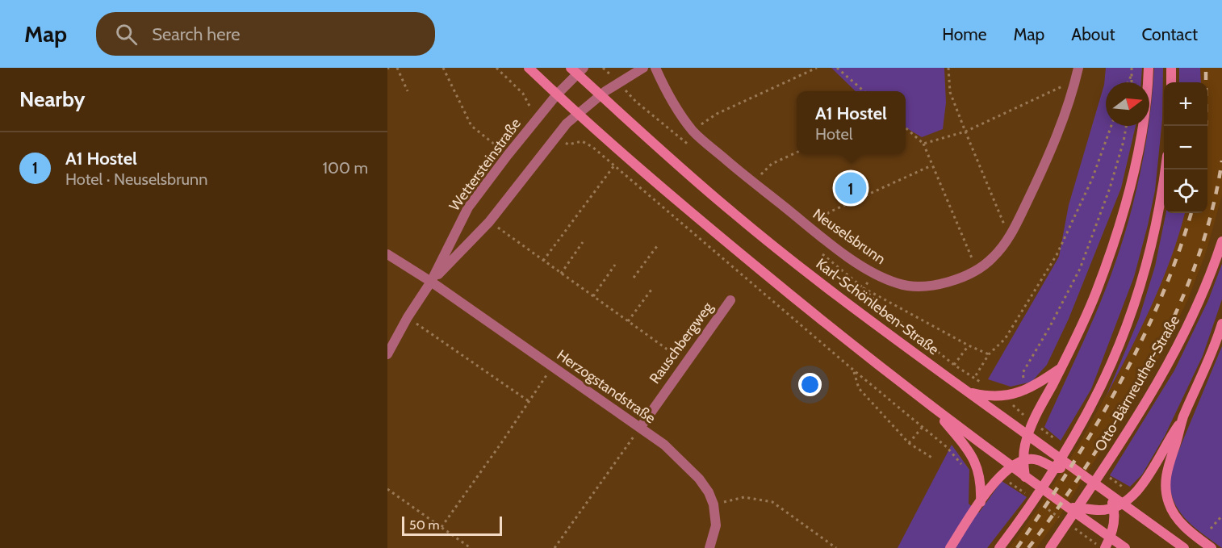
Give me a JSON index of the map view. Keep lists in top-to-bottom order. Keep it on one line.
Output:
{"streets":{"main road":["Karl-Schönleben-Straße","Otto-Bärnreuther-Straße"],"street":["Wettersteinstraße","Neuselsbrunn","Rauschbergweg","Herzogstandstraße"]},"crossings":[["Wettersteinstraße","Karl-Schönleben-Straße"],["Wettersteinstraße","Herzogstandstraße"],["Rauschbergweg","Herzogstandstraße"]],"scale_bar":"50 m","north":"right","page":{"header":"Map","search":"Search here","nav":["Home","Map","About","Contact"],"heading":"Nearby","map_buttons":["+","−"],"popup":["A1 Hostel","Hotel"],"list":[{"mark":"1","name":"A1 Hostel","note":"Hotel · Neuselsbrunn","value":"100 m"}],"pins":"1","scale":"50 m"}}
